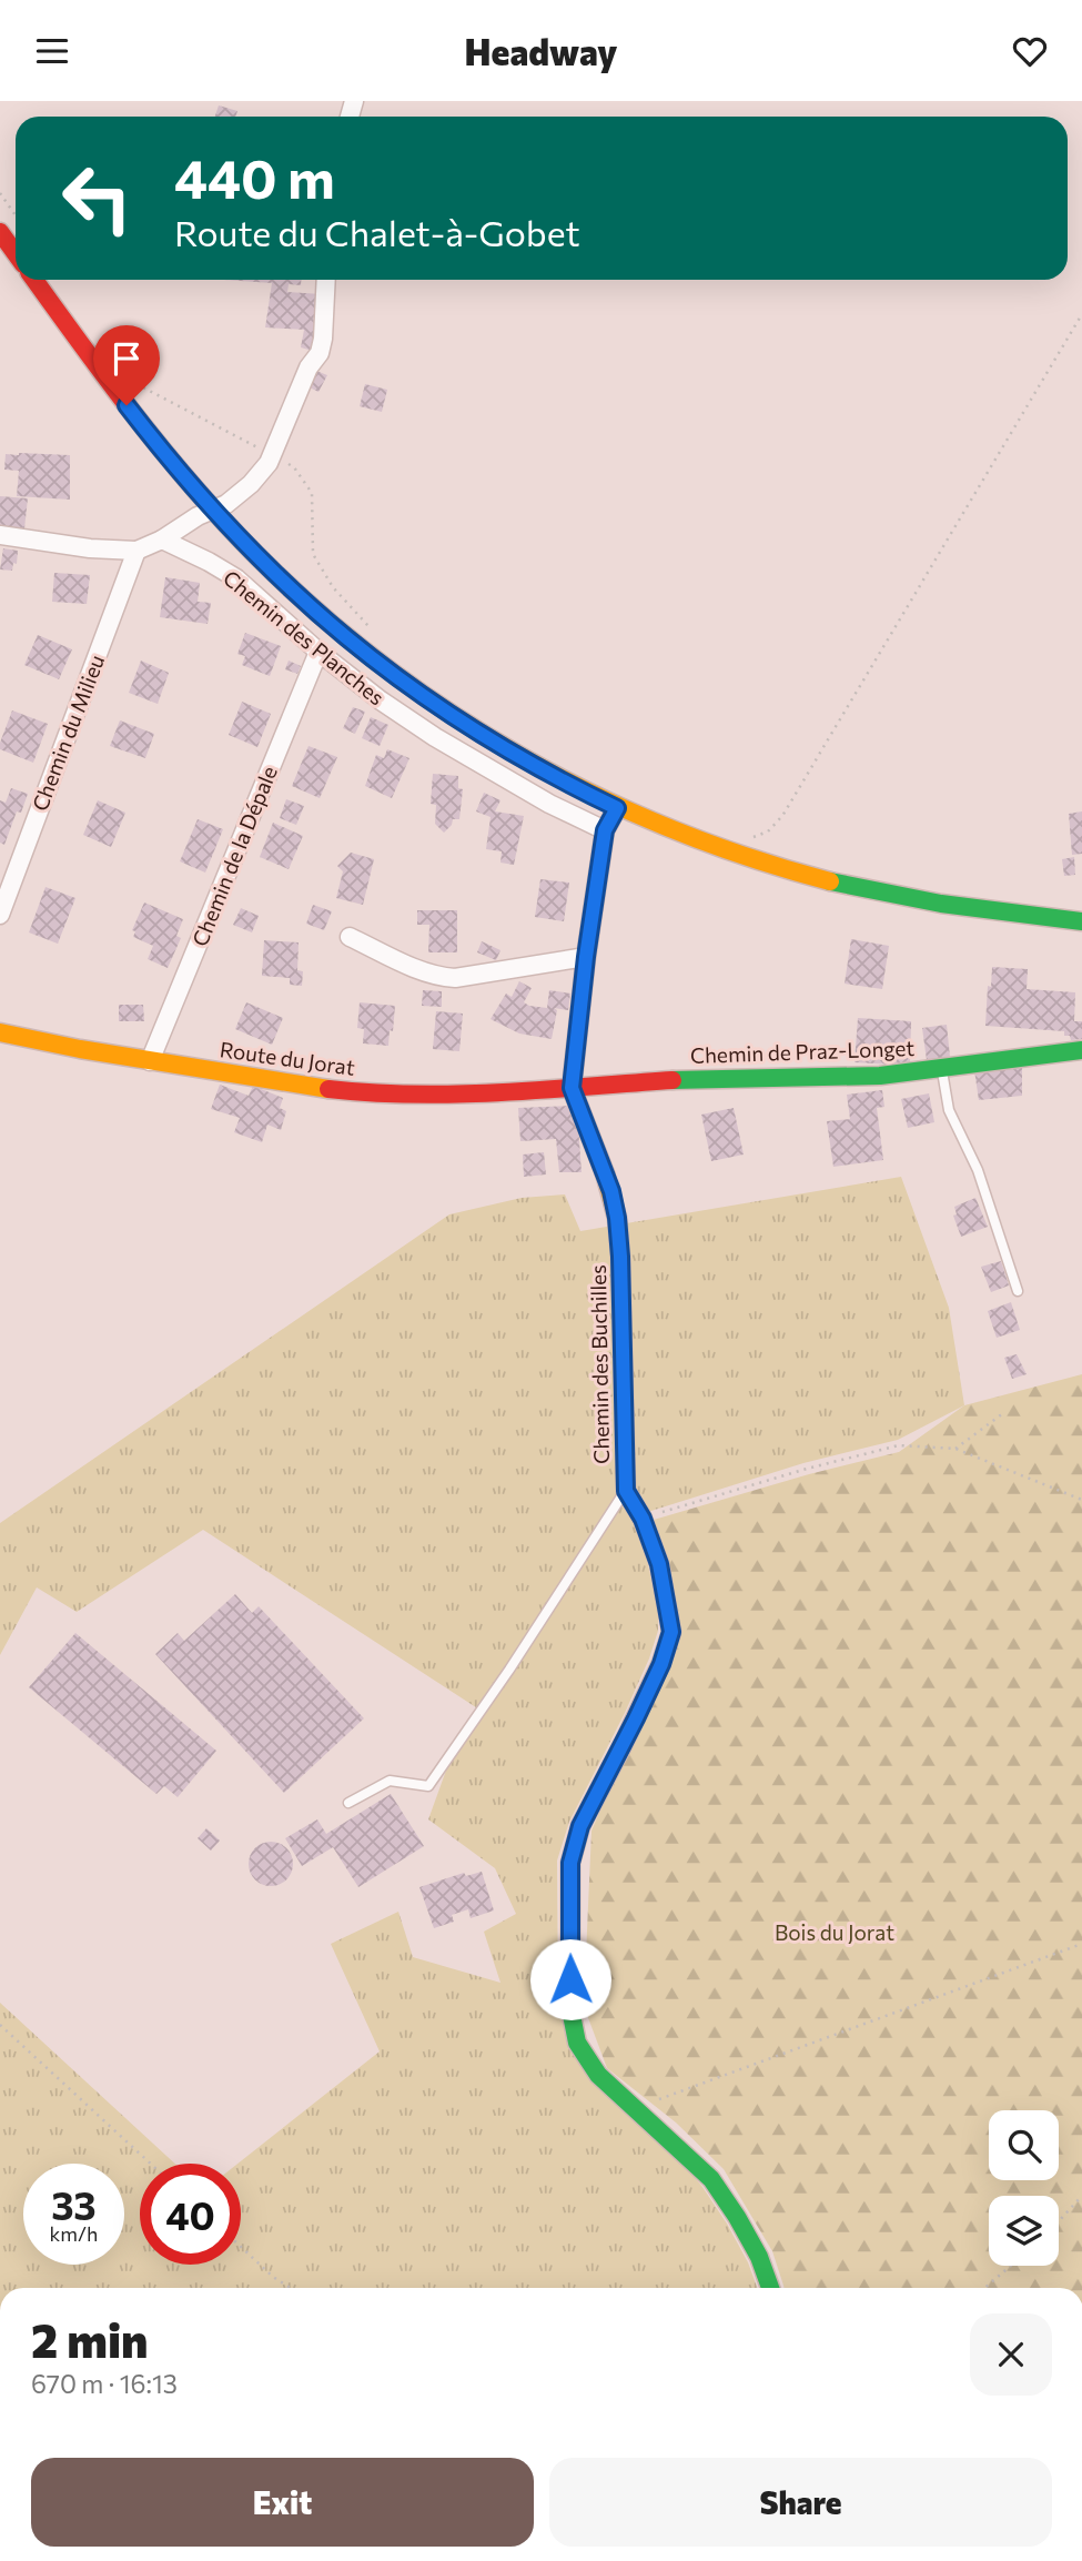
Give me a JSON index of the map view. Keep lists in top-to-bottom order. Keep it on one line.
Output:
{"streets":{"street":["Chemin des Planches","Chemin du Milieu","Chemin de la Dépale","Chemin de Praz-Longet","Route du Jorat","Chemin des Buchilles"]},"crossings":[["Chemin des Planches","Chemin de la Dépale"],["Chemin des Planches","Chemin des Buchilles"],["Chemin de la Dépale","Route du Jorat"],["Chemin de Praz-Longet","Route du Jorat"],["Chemin de Praz-Longet","Chemin des Buchilles"],["Route du Jorat","Chemin des Buchilles"]],"parks":["Bois du Jorat"],"page":{"header":"Headway","turn":["440 m","Route du Chalet-à-Gobet"],"speed":"33 km/h","limit":"40","heading":["2 min","670 m · 16:13"],"buttons":["Exit","Share"]}}
